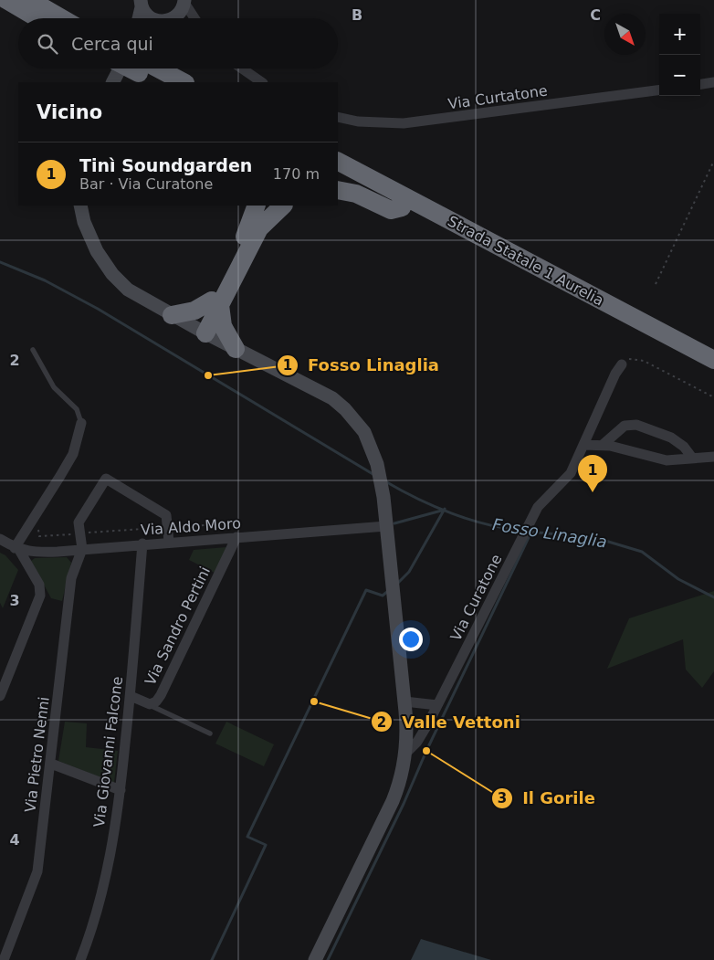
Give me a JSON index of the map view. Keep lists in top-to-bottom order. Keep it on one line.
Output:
{"streets":{"highway":["Strada Statale 1 Aurelia"],"street":["Via Curtatone","Via Aldo Moro","Via Curatone","Via Sandro Pertini","Via Giovanni Falcone","Via Pietro Nenni"]},"crossings":[["Via Aldo Moro","Via Sandro Pertini"],["Via Aldo Moro","Via Giovanni Falcone"],["Via Aldo Moro","Via Pietro Nenni"],["Via Sandro Pertini","Via Giovanni Falcone"]],"water":["Fosso Linaglia"],"places":["Fosso Linaglia","Valle Vettoni","Il Gorile"],"north":"bottom right","page":{"map_buttons":["+","−"],"search":"Cerca qui","heading":"Vicino","list":[{"mark":"1","name":"Tinì Soundgarden","note":"Bar · Via Curatone","value":"170 m"}],"pins":"1"},"grid":{"columns":["B","C"],"rows":["2","3","4"]}}
